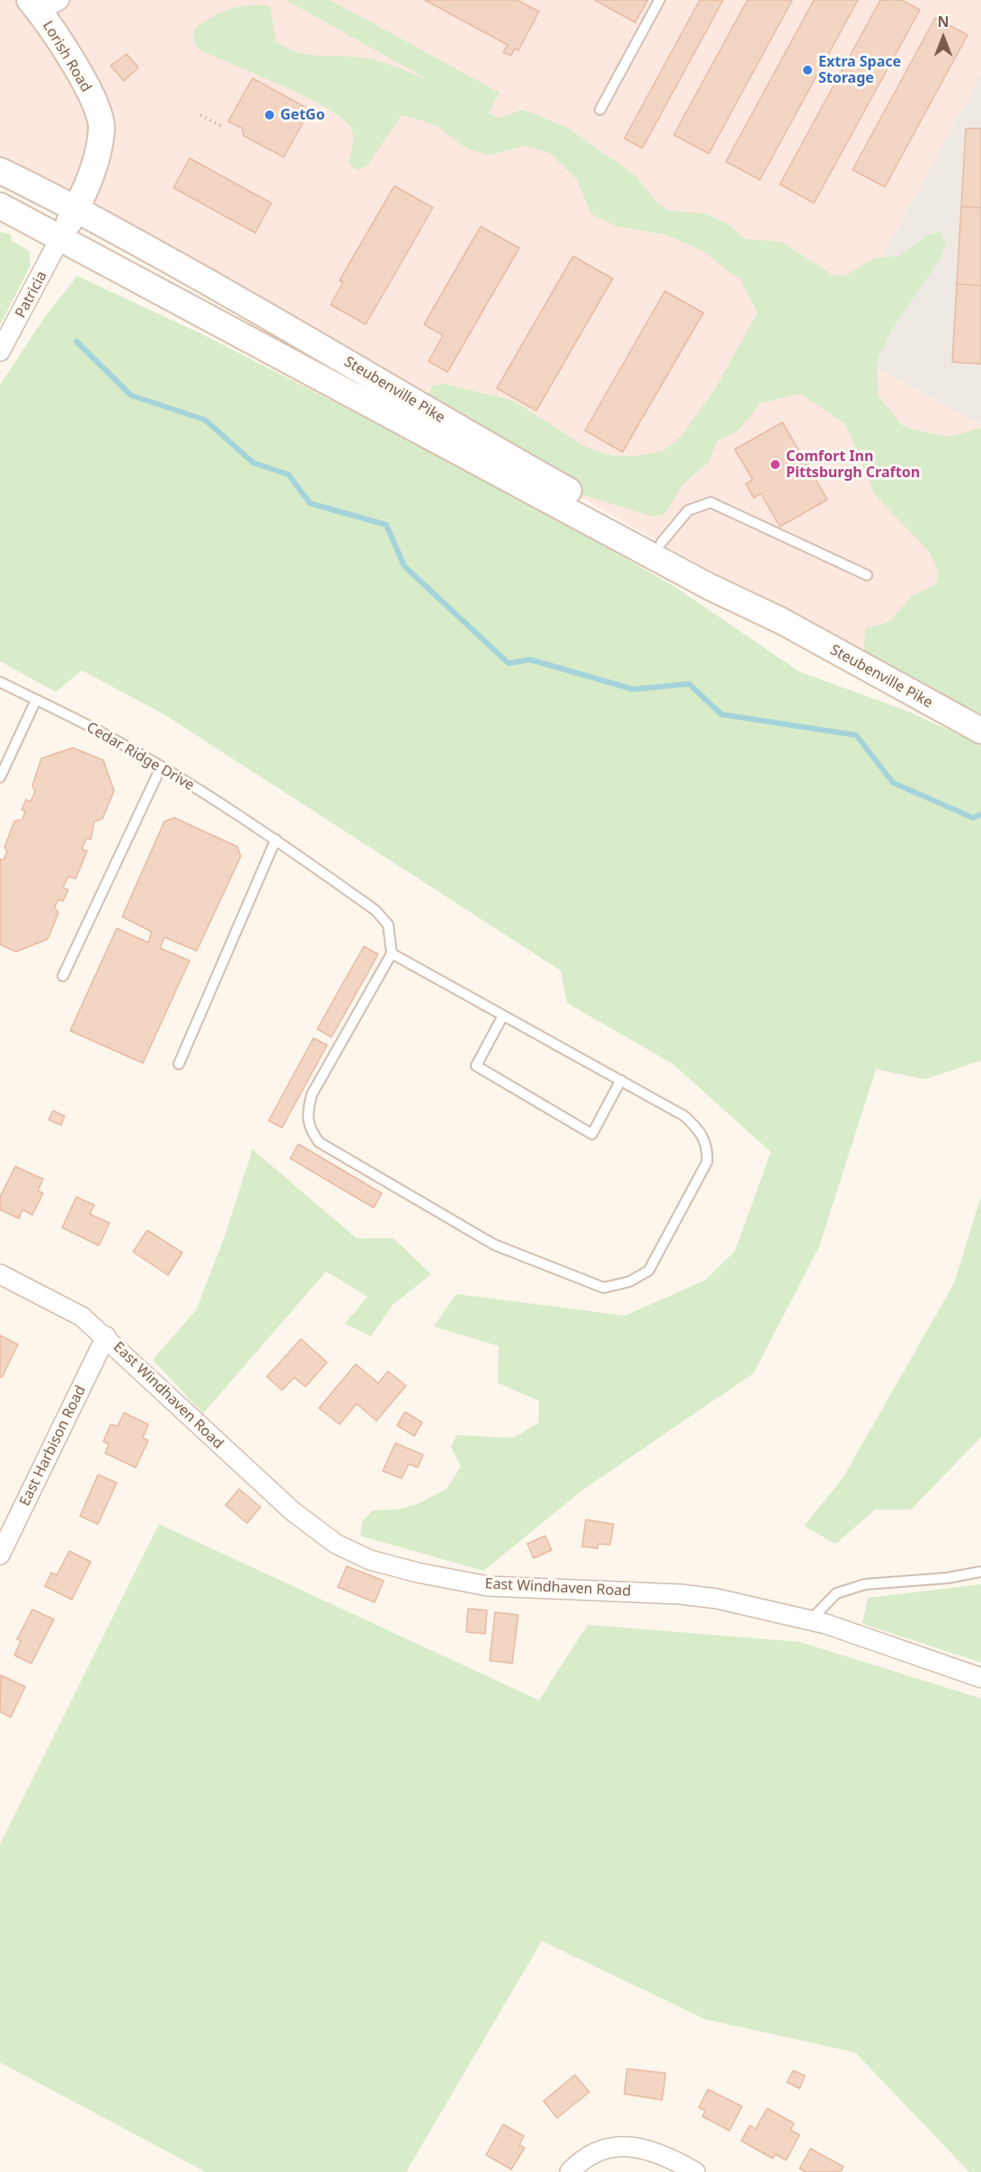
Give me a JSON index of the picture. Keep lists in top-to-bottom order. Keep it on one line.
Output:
{"streets":{"main road":["Lorish Road","Steubenville Pike"],"street":["Patricia","East Windhaven Road","East Harbison Road"],"lane":["Cedar Ridge Drive"]},"crossings":[["Lorish Road","Patricia"],["Lorish Road","Steubenville Pike"],["Patricia","Steubenville Pike"],["East Windhaven Road","East Harbison Road"]],"places":["Extra Space Storage","GetGo","Comfort Inn Pittsburgh Crafton"],"north":"top"}
